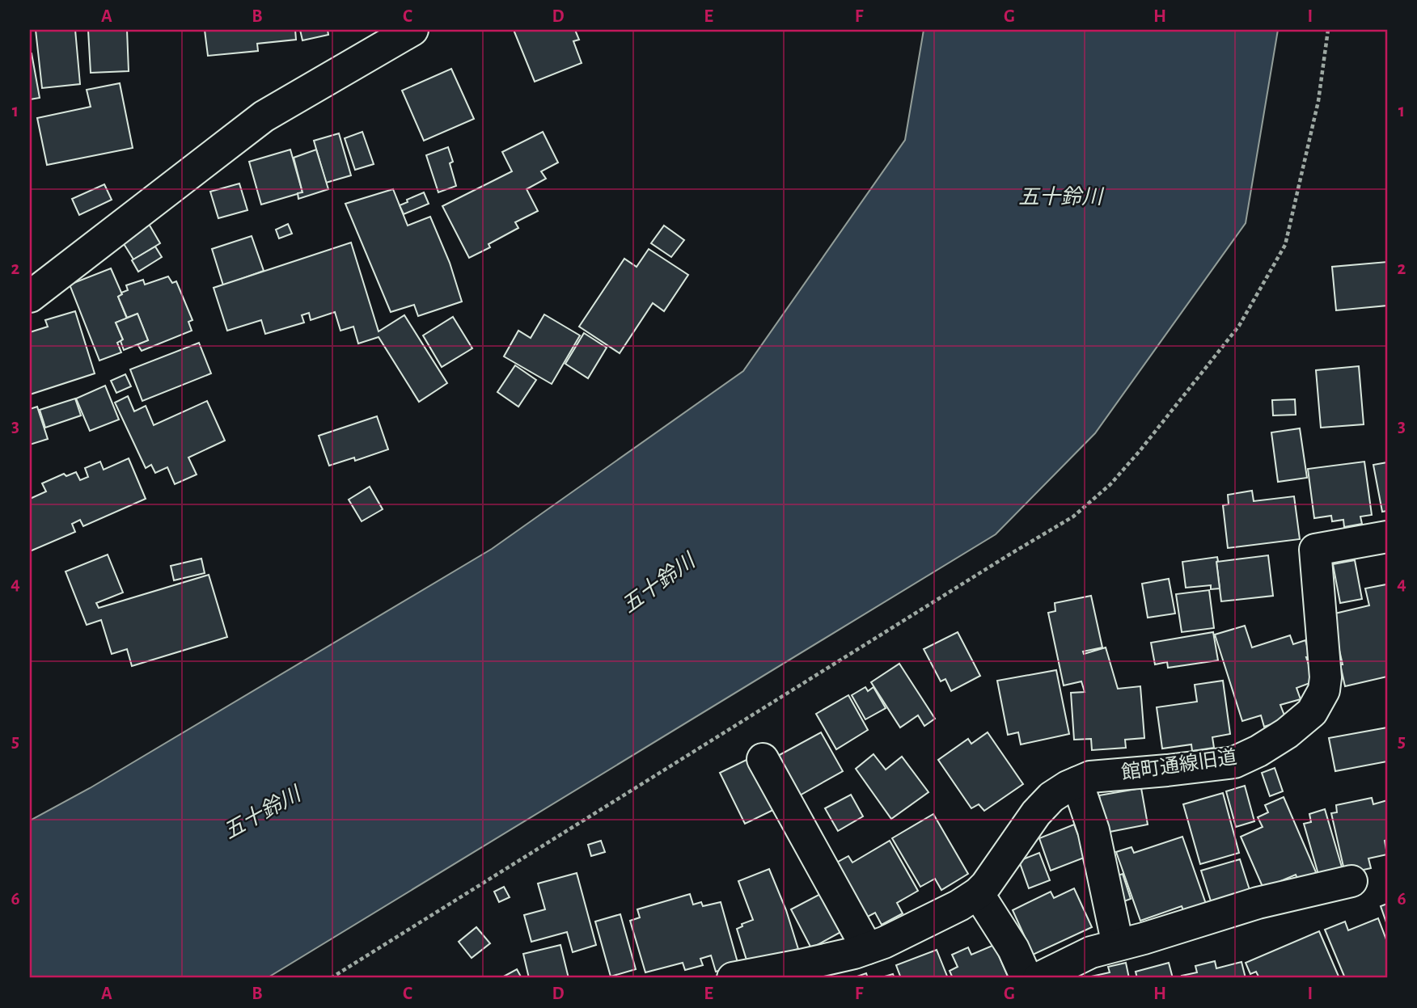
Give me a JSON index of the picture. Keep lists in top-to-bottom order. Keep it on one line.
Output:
{"streets":{"street":["館町通線旧道"]},"water":["五十鈴川"],"grid":{"columns":["A","B","C","D","E","F","G","H","I"],"rows":["1","2","3","4","5","6"]}}
